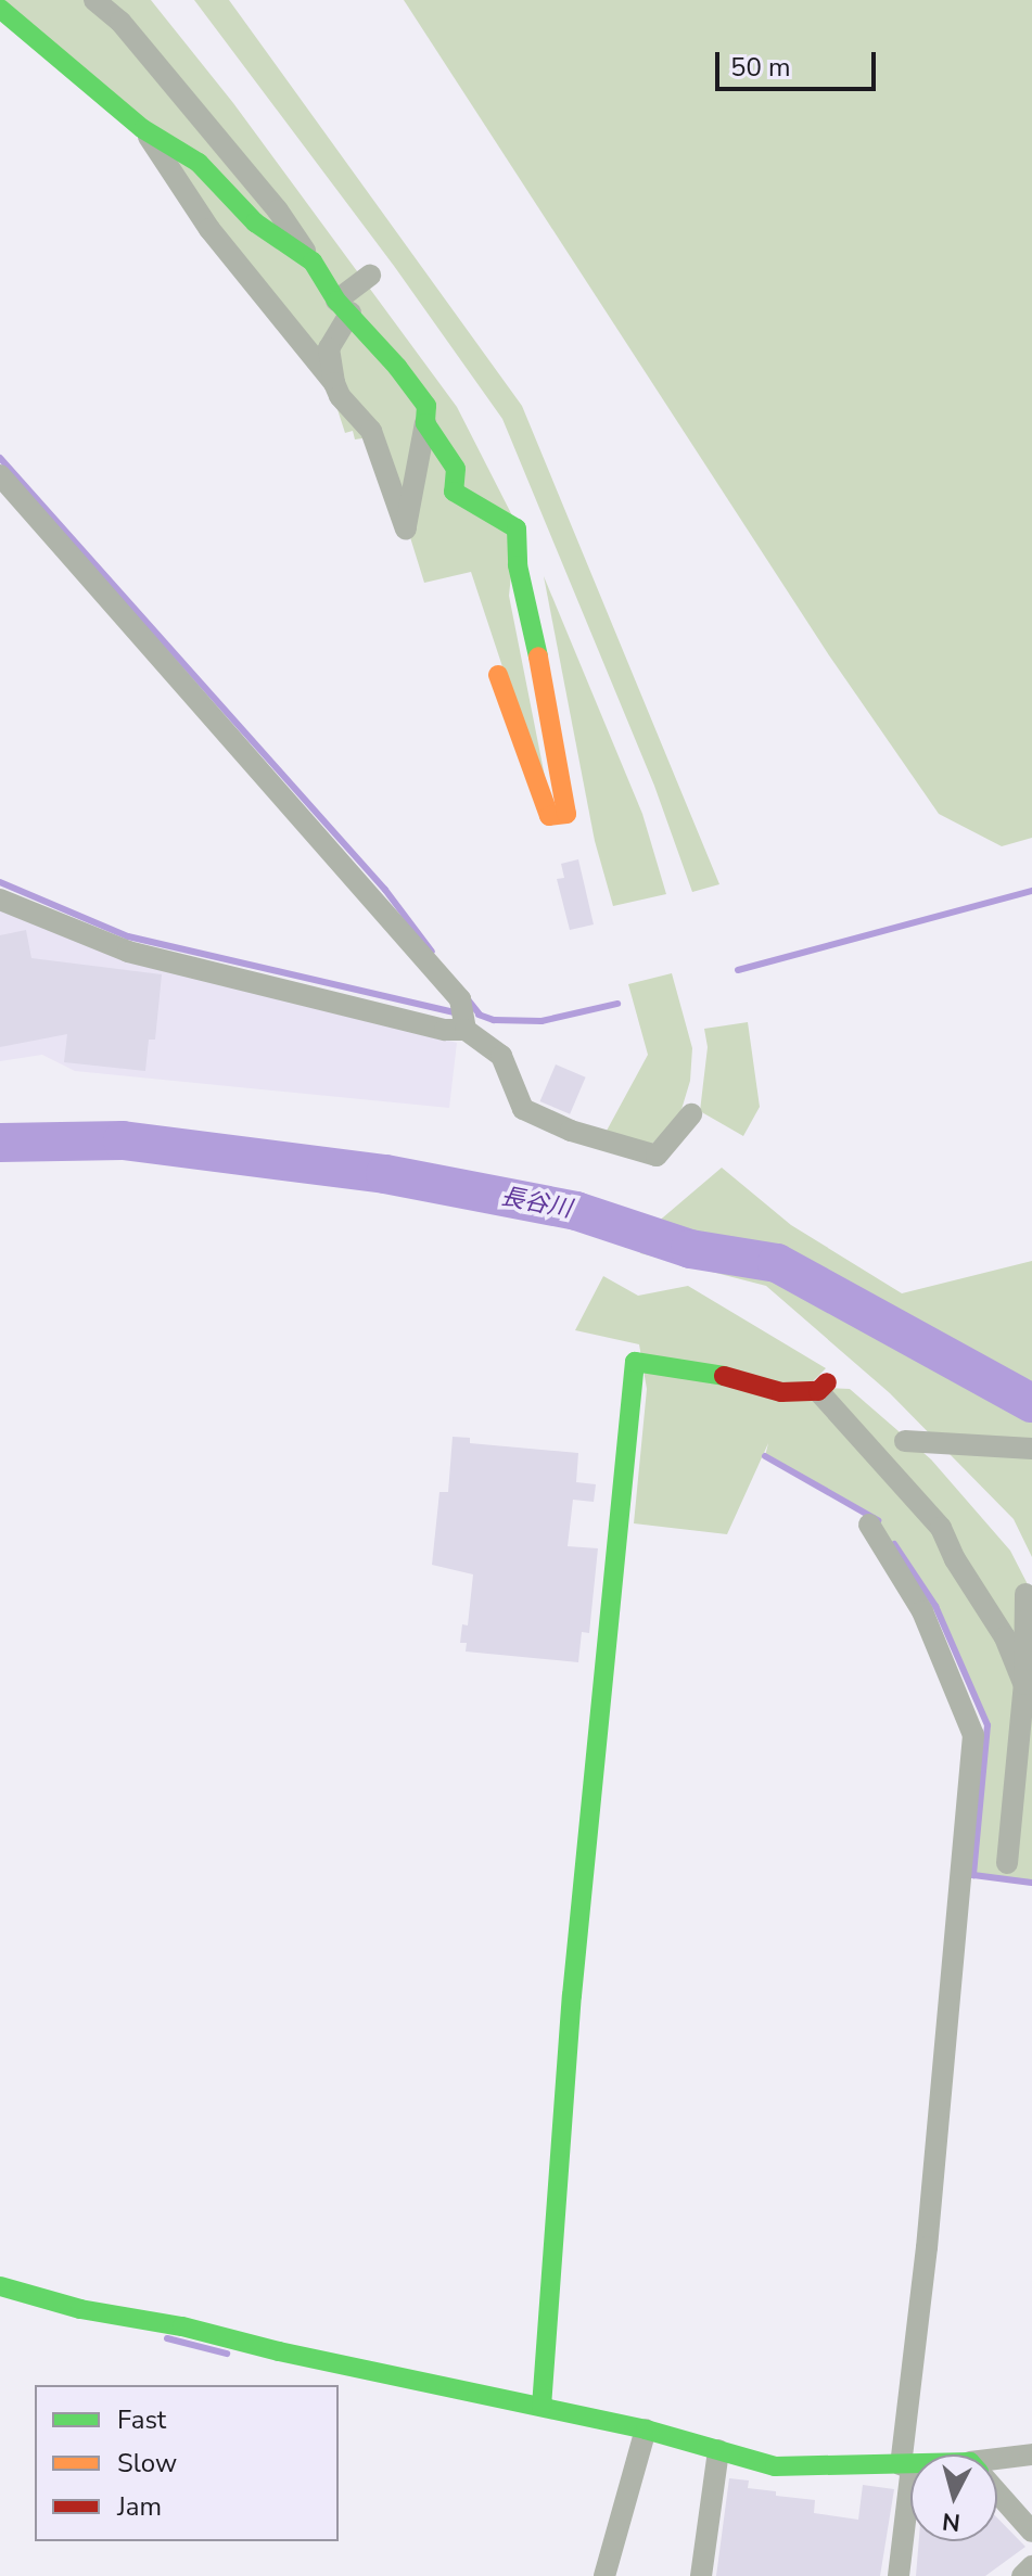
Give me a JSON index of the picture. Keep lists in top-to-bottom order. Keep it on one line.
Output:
{"water":["長谷川"],"legend":["Fast","Slow","Jam"],"scale_bar":"50 m","north":"bottom"}
